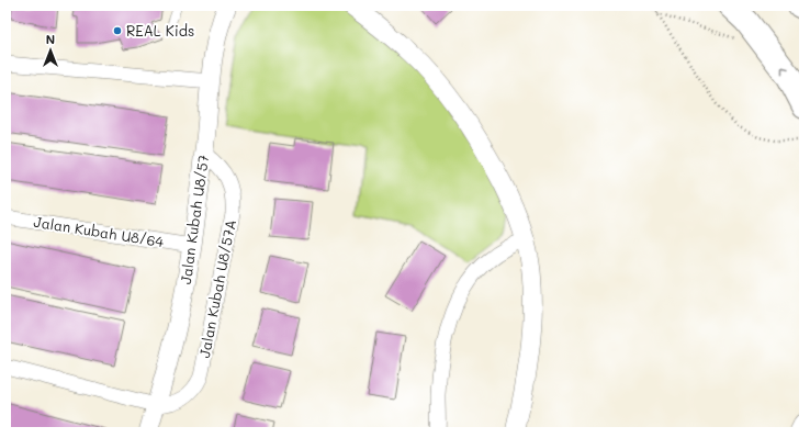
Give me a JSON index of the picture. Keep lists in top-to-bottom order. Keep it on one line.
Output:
{"streets":{"street":["Jalan Kubah U8/57","Jalan Kubah U8/64","Jalan Kubah U8/57A"]},"crossings":[["Jalan Kubah U8/57","Jalan Kubah U8/64"],["Jalan Kubah U8/57","Jalan Kubah U8/57A"]],"places":["REAL Kids"],"north":"top"}
